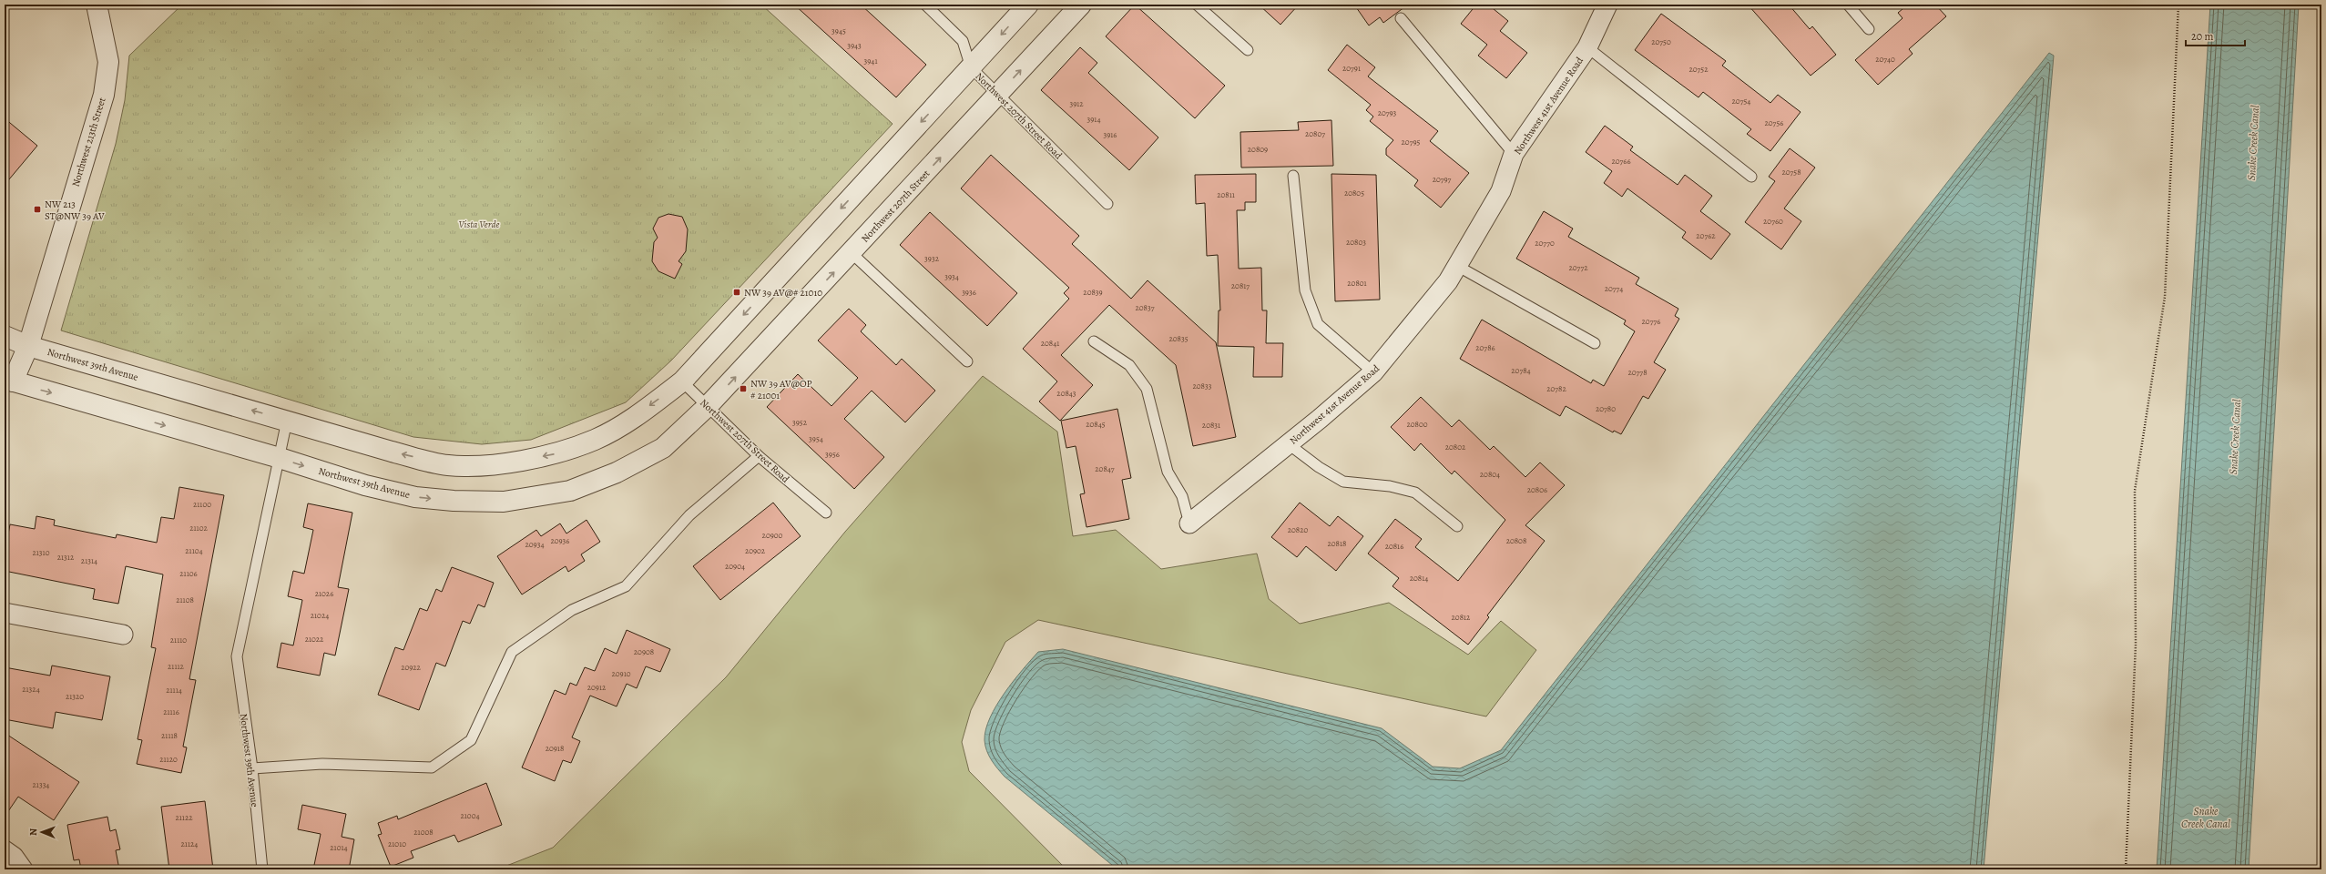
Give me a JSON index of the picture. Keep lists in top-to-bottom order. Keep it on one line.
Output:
{"streets":{"street":["Northwest 41st Avenue Road","Northwest 213th Street","Northwest 207th Street","Northwest 39th Avenue"],"lane":["Northwest 207th Street Road"]},"crossings":[["Northwest 207th Street Road","Northwest 207th Street"],["Northwest 207th Street Road","Northwest 39th Avenue"],["Northwest 213th Street","Northwest 39th Avenue"],["Northwest 207th Street","Northwest 39th Avenue"]],"water":["Snake Creek Canal"],"parks":["Vista Verde"],"places":{"transit":["NW 213 ST@NW 39 AV","NW 39 AV@# 21010","NW 39 AV@OP # 21001"]},"house_numbers":["3945","20750","3943","20740","3941","20791","20752","20754","3912","20793","3914","20756","20807","3916","20795","20809","20766","20758","20797","20805","20811","20760","20762","20803","20770","3932","20772","3934","20801","20817","20774","3936","20839","20837","20776","20835","20841","20786","20784","20778","20833","20782","20843","20780","3952","20845","20800","20831","3954","20802","3956","20847","20804","20806","21100","21102","20820","20900","20936","20808","20818","20934","20816","21104","20902","21310","21312","21314","20904","21106","20814","21026","21108","21024","20812","21022","21110","20908","21112","20922","20910","20912","21324","21114","21320","21116","21118","20918","21120","21334","21004","21122","21008","21124","21010","21014"],"scale_bar":"20 m","north":"left"}
